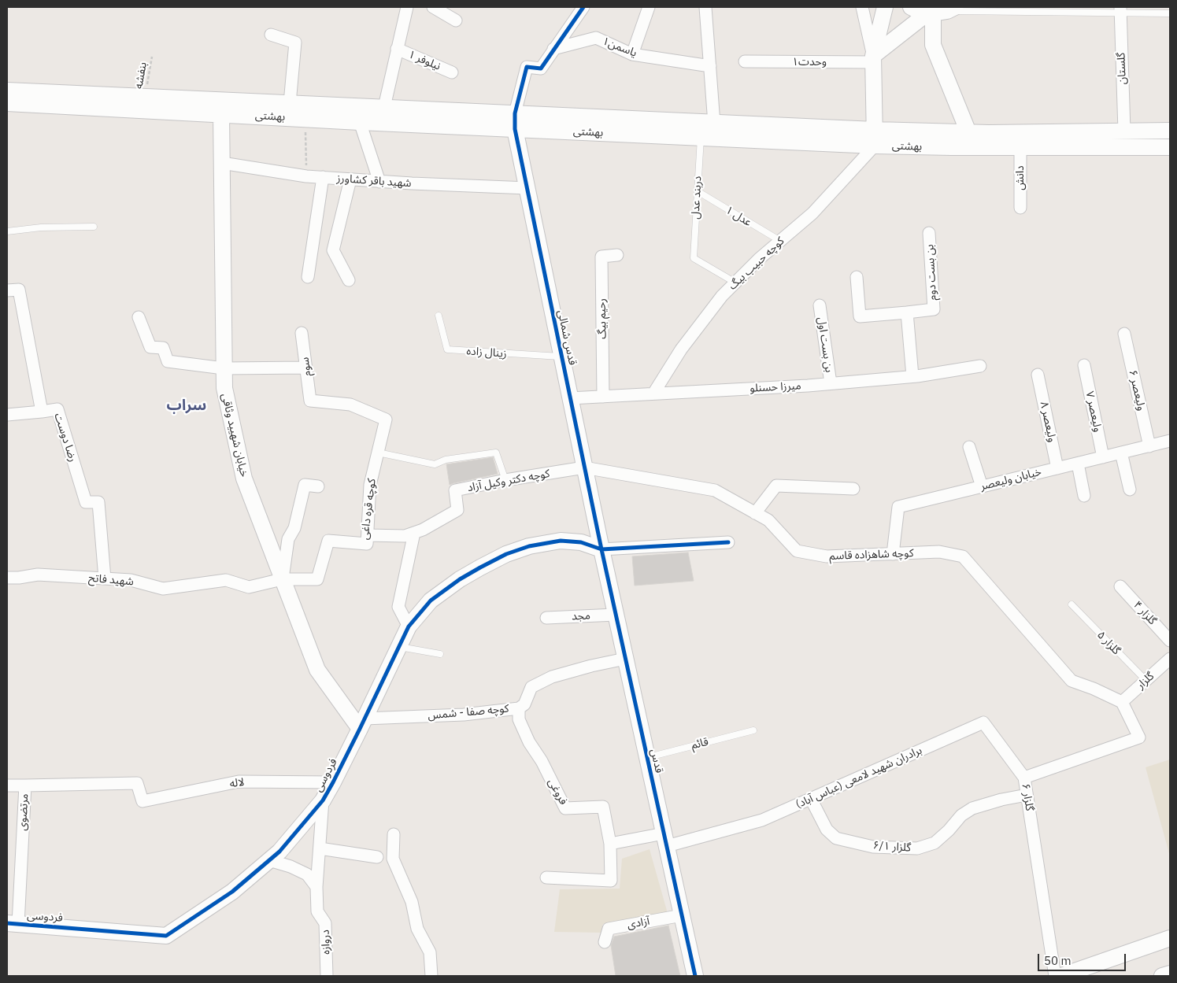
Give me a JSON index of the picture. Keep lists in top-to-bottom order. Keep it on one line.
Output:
{"streets":{"main road":["بهشتی","قدس شمالی","خیابان شهیید وثاقی","قدس","فردوسی"],"street":["یاسمن۱","نیلوفر ۱","وحدت۱","گلستان","دانش","شهید باقر کشاورز","کوچه حبیب بیگ","بن بست دوم","رحیم بیگ","بن بست اول","سوم","میرزا حسنلو","ولیعصر ۶","ولیعصر ۷","ولیعصر ۸","رضا دوست","خیابان ولیعصر","کوچه دکتر وکیل آزاد","کوچه قره داغی","کوچه شاهزاده قاسم","شهید فاتح","گلزار ۴","مجد","گلزار","کوچه صفا - شمس","برادران شهید لامعی (عباس آباد)","لاله","فروغی","گلزار ۶","مرتضوی","گلزار ۶/۱","آزادی","دروازه"],"lane":["دربند عدل","عدل ۱","زینال زاده","گلزار ۵","قائم"],"path":["بنفشه"]},"crossings":[["گلستان","بهشتی"],["بنفشه","بهشتی"],["بهشتی","دانش"],["بهشتی","دربند عدل"],["بهشتی","کوچه حبیب بیگ"],["بهشتی","قدس شمالی"],["بهشتی","خیابان شهیید وثاقی"],["شهید باقر کشاورز","قدس شمالی"],["شهید باقر کشاورز","خیابان شهیید وثاقی"],["دربند عدل","عدل ۱"],["دربند عدل","کوچه حبیب بیگ"],["عدل ۱","کوچه حبیب بیگ"],["کوچه حبیب بیگ","میرزا حسنلو"],["رحیم بیگ","میرزا حسنلو"],["قدس شمالی","زینال زاده"],["قدس شمالی","میرزا حسنلو"],["قدس شمالی","کوچه دکتر وکیل آزاد"],["قدس شمالی","کوچه شاهزاده قاسم"],["قدس شمالی","قدس"],["قدس شمالی","فردوسی"],["بن بست اول","میرزا حسنلو"],["سوم","کوچه قره داغی"],["ولیعصر ۶","خیابان ولیعصر"],["ولیعصر ۷","خیابان ولیعصر"],["ولیعصر ۸","خیابان ولیعصر"],["خیابان شهیید وثاقی","کوچه قره داغی"],["خیابان شهیید وثاقی","شهید فاتح"],["خیابان شهیید وثاقی","کوچه صفا - شمس"],["خیابان شهیید وثاقی","فردوسی"],["رضا دوست","شهید فاتح"],["خیابان ولیعصر","کوچه شاهزاده قاسم"],["کوچه دکتر وکیل آزاد","کوچه قره داغی"],["کوچه دکتر وکیل آزاد","کوچه شاهزاده قاسم"],["کوچه قره داغی","شهید فاتح"],["کوچه شاهزاده قاسم","گلزار"],["کوچه شاهزاده قاسم","گلزار ۶"],["مجد","قدس"],["گلزار ۵","گلزار"],["گلزار","گلزار ۶"],["کوچه صفا - شمس","قدس"],["کوچه صفا - شمس","فردوسی"],["کوچه صفا - شمس","فروغی"],["قائم","قدس"],["قدس","فردوسی"],["قدس","برادران شهید لامعی (عباس آباد)"],["قدس","آزادی"],["فردوسی","لاله"],["فردوسی","مرتضوی"],["فردوسی","دروازه"],["برادران شهید لامعی (عباس آباد)","گلزار ۶"],["برادران شهید لامعی (عباس آباد)","گلزار ۶/۱"],["لاله","مرتضوی"],["گلزار ۶","گلزار ۶/۱"]],"districts":["سراب"],"scale_bar":"50 m"}
